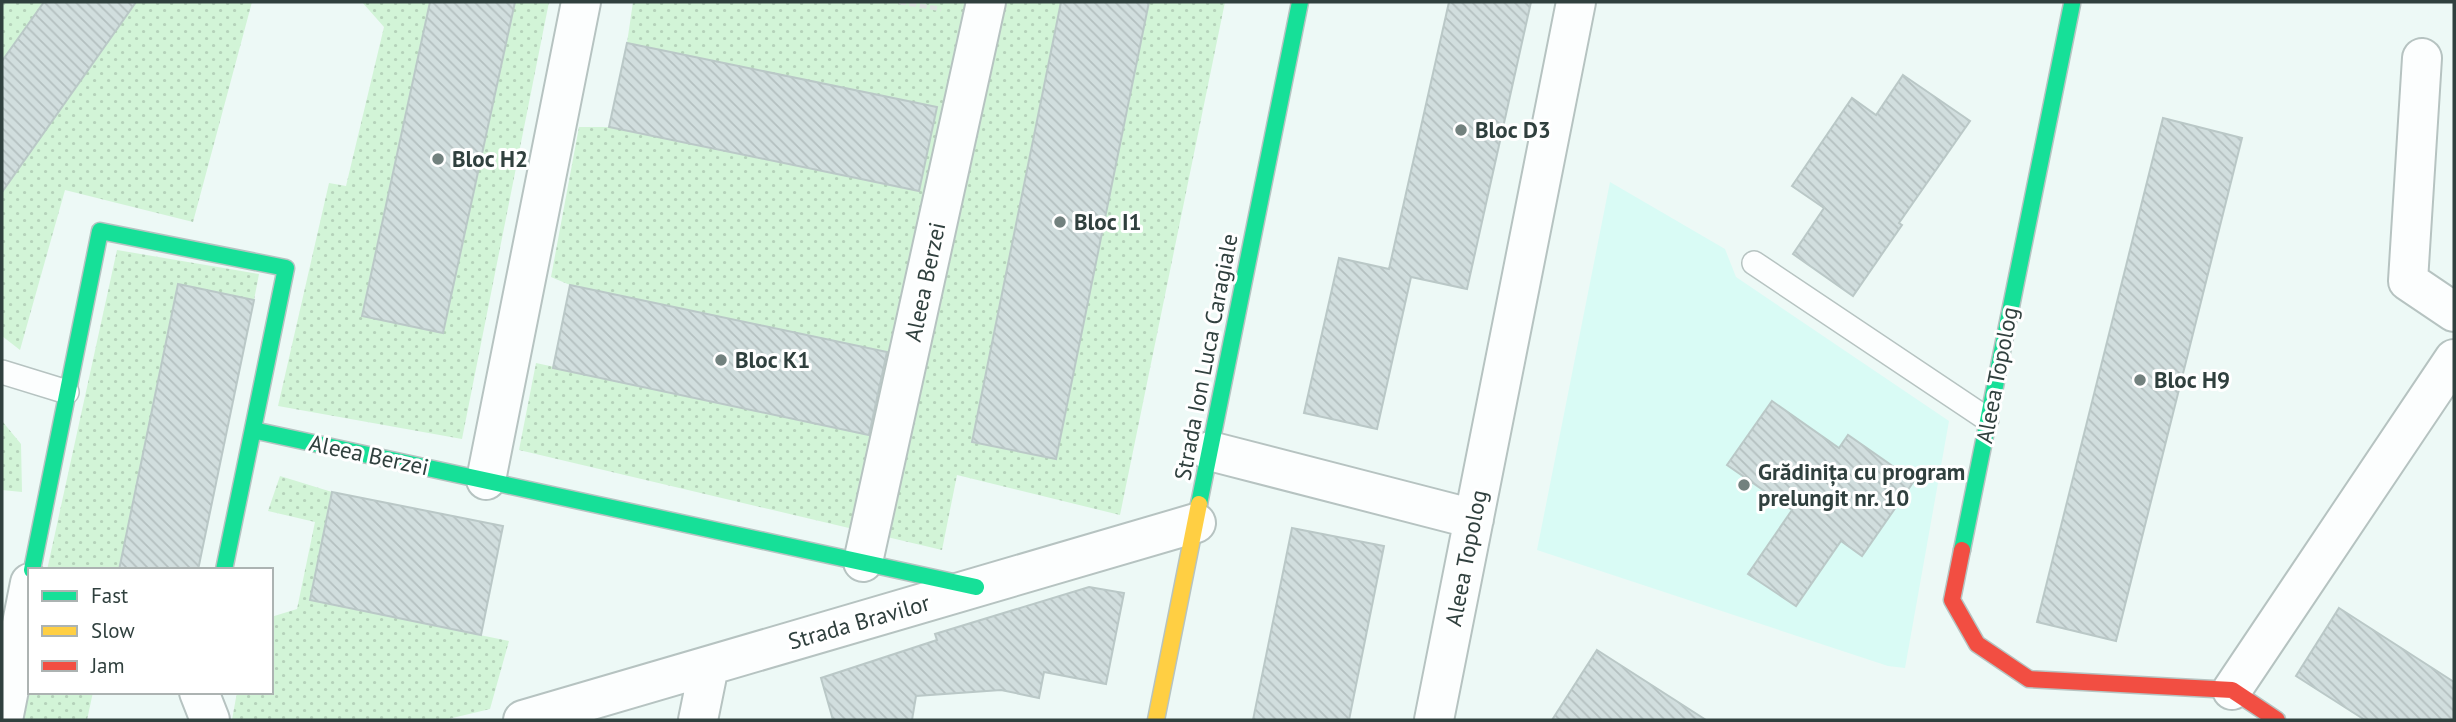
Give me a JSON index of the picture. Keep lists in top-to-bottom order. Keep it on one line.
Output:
{"streets":{"street":["Aleea Berzei","Strada Ion Luca Caragiale","Aleea Topolog","Strada Bravilor"]},"crossings":[["Aleea Berzei","Strada Bravilor"],["Strada Ion Luca Caragiale","Strada Bravilor"]],"places":["Bloc D3","Bloc H2","Bloc I1","Bloc K1","Bloc H9","Grădinița cu program prelungit nr. 10"],"legend":["Fast","Slow","Jam"]}
